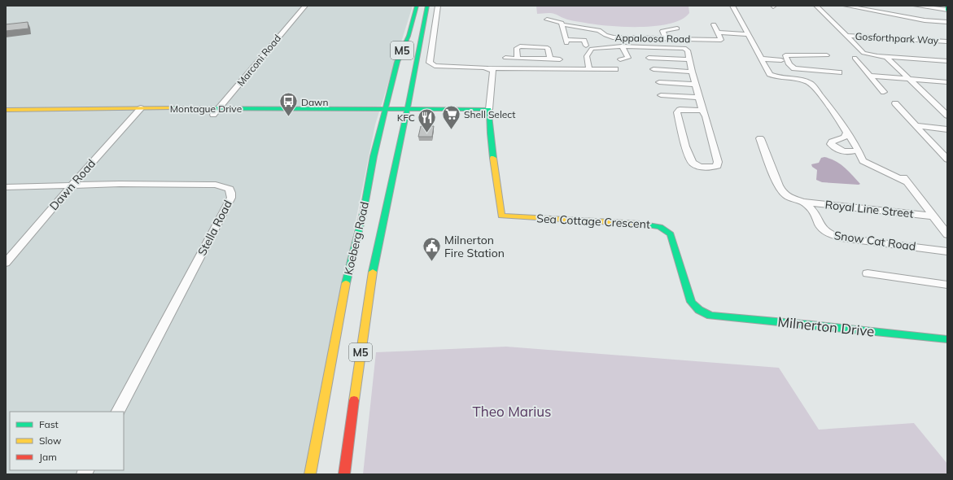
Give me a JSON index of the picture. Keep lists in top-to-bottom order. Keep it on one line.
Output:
{"streets":{"main road":["M5","Montague Drive","Sea Cottage Crescent","Koeberg Road","Milnerton Drive"],"street":["Appaloosa Road","Gosforthpark Way","Marconi Road","Dawn Road","Royal Line Street","Stella Road","Snow Cat Road"]},"crossings":[["Marconi Road","Montague Drive"],["Montague Drive","Dawn Road"],["Montague Drive","Sea Cottage Crescent"],["Montague Drive","Koeberg Road"],["Dawn Road","Stella Road"],["Royal Line Street","Snow Cat Road"],["Sea Cottage Crescent","Milnerton Drive"]],"parks":["Theo Marius"],"places":{"bus stop":["Dawn"],"supermarket":["Shell Select"],"restaurant":["KFC"],"public building":["Milnerton Fire Station"]},"legend":["Fast","Slow","Jam"]}
